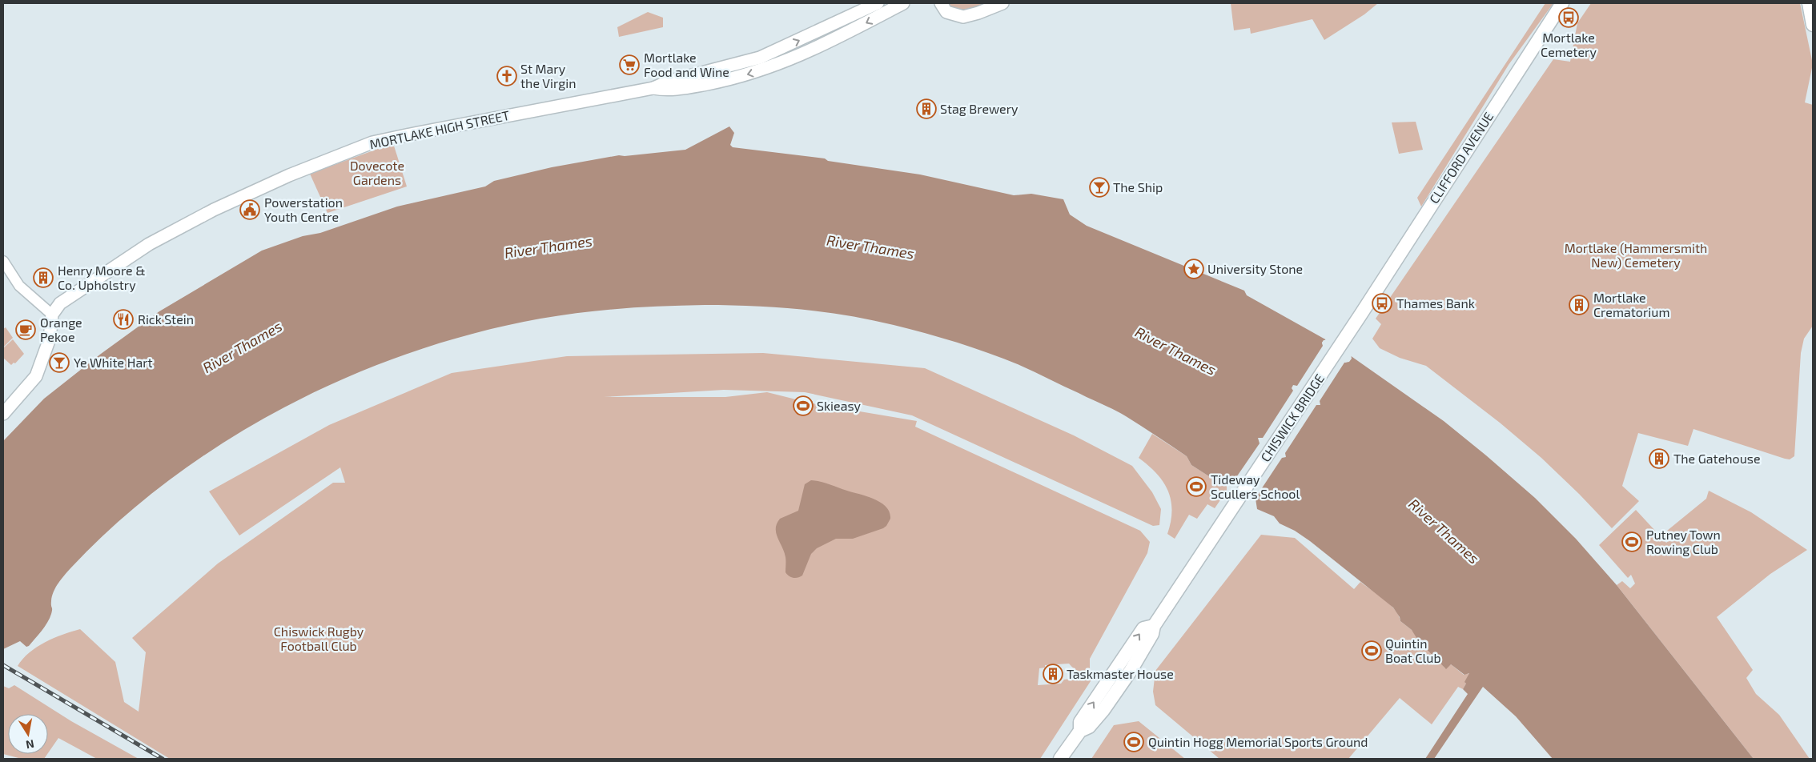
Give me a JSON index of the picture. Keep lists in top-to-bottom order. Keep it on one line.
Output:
{"streets":{"highway":["CLIFFORD AVENUE","CHISWICK BRIDGE"],"main road":["MORTLAKE HIGH STREET"]},"crossings":[["CLIFFORD AVENUE","CHISWICK BRIDGE"]],"water":["River Thames"],"parks":["Dovecote Gardens","Mortlake (Hammersmith New) Cemetery","Chiswick Rugby Football Club"],"places":{"bus stop":["Mortlake Cemetery","Thames Bank"],"supermarket":["Mortlake Food and Wine"],"church":["St Mary the Virgin"],"building":["Stag Brewery","Henry Moore & Co. Upholstry","Mortlake Crematorium","The Gatehouse","Taskmaster House"],"bar":["The Ship","Ye White Hart"],"public building":["Powerstation Youth Centre"],"place":["University Stone"],"restaurant":["Rick Stein"],"cafe":["Orange Pekoe"],"sports":["Skieasy","Tideway Scullers School","Putney Town Rowing Club","Quintin Boat Club","Quintin Hogg Memorial Sports Ground"]},"north":"bottom"}
